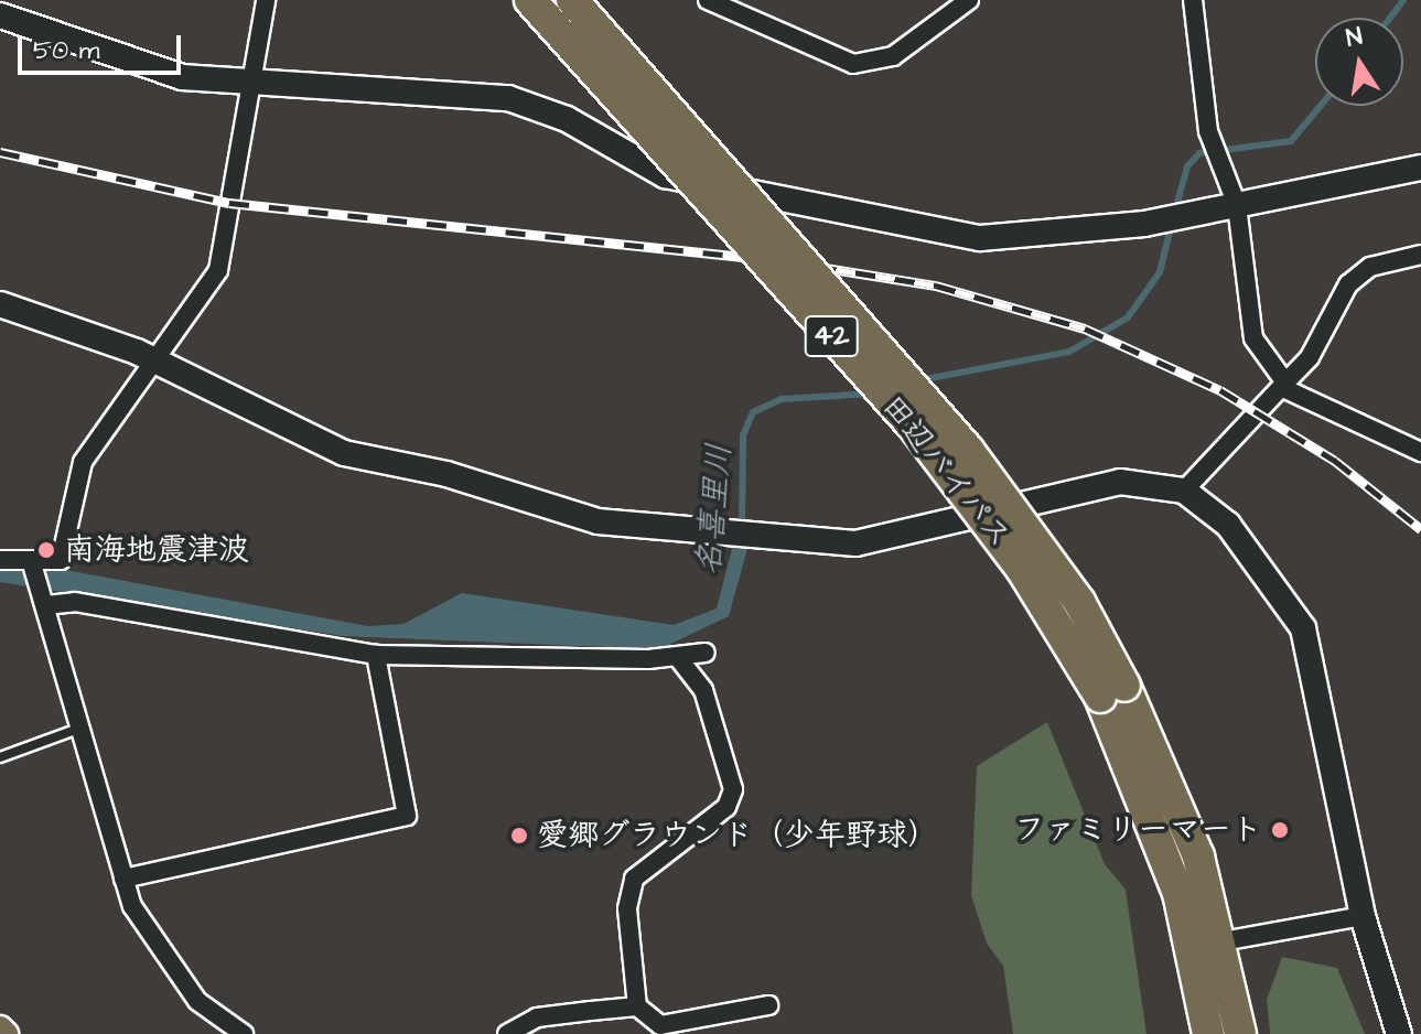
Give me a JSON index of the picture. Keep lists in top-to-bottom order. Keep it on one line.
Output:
{"streets":{"highway":["42","田辺バイパス"]},"water":["名喜里川"],"places":["南海地震津波","ファミリーマート","愛郷グラウンド（少年野球）"],"scale_bar":"50 m","north":"top"}
